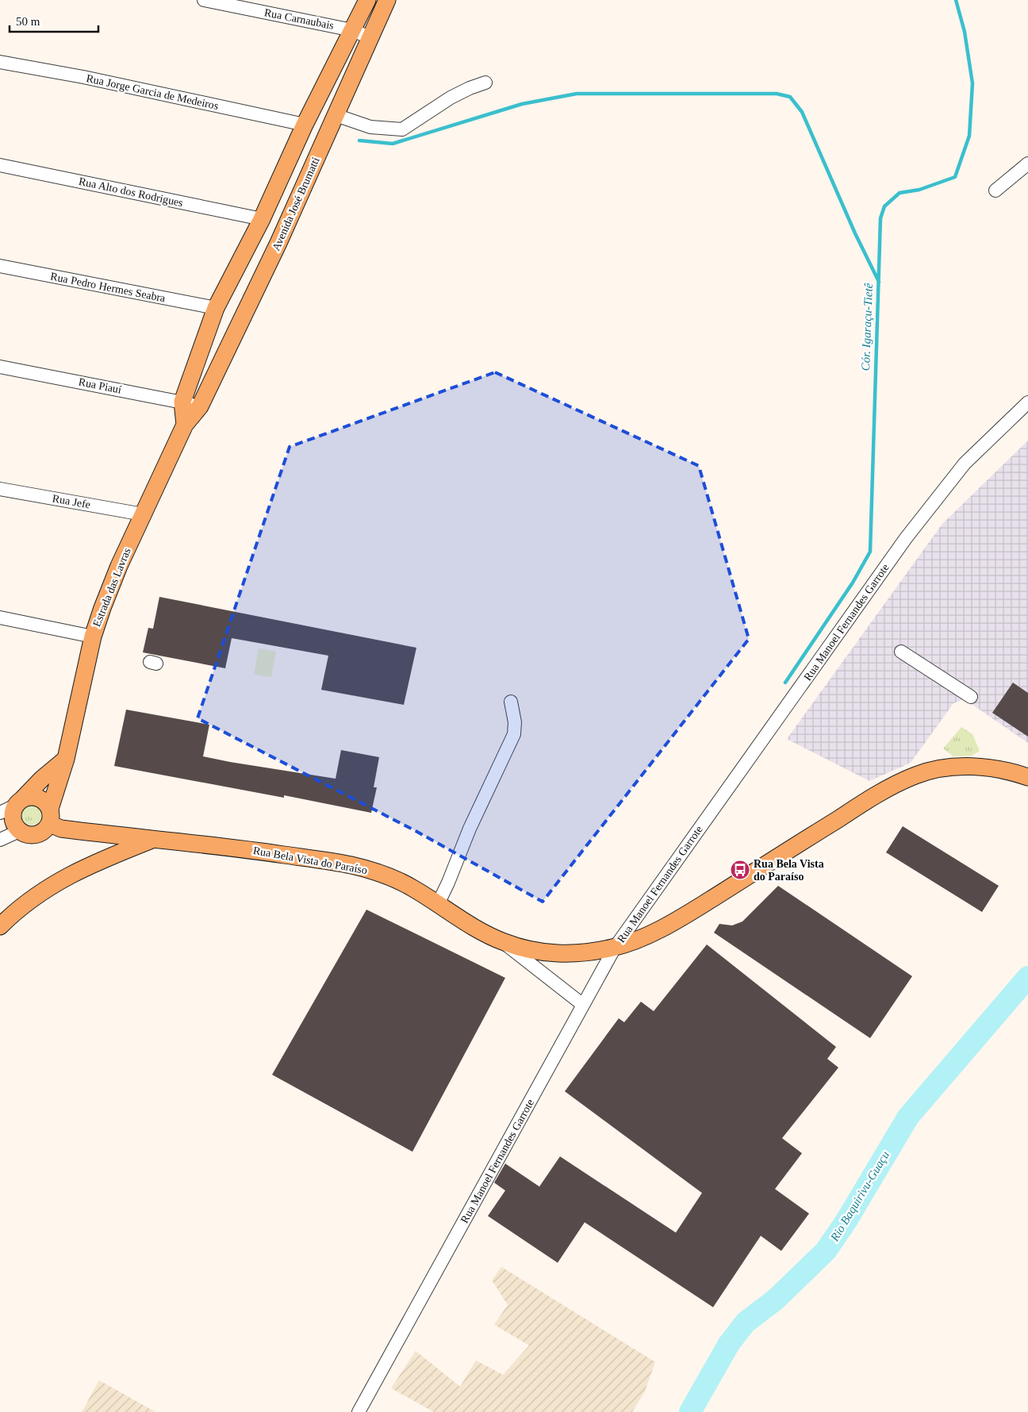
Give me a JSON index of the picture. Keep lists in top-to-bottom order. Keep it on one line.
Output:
{"streets":{"main road":["Avenida José Brumatti","Estrada das Lavras","Rua Bela Vista do Paraíso"],"street":["Rua Carnaubais","Rua Jorge Garcia de Medeiros","Rua Alto dos Rodrigues","Rua Pedro Hermes Seabra","Rua Piauí","Rua Jefe","Rua Manoel Fernandes Garrote"]},"crossings":[["Rua Carnaubais","Avenida José Brumatti"],["Avenida José Brumatti","Rua Piauí"],["Avenida José Brumatti","Estrada das Lavras"],["Rua Piauí","Estrada das Lavras"],["Rua Jefe","Estrada das Lavras"],["Estrada das Lavras","Rua Bela Vista do Paraíso"],["Rua Manoel Fernandes Garrote","Rua Bela Vista do Paraíso"]],"water":["Cór. Igaraçu-Tietê","Rio Baquirivu-Guaçu"],"places":{"bus stop":["Rua Bela Vista do Paraíso"]},"scale_bar":"50 m"}
